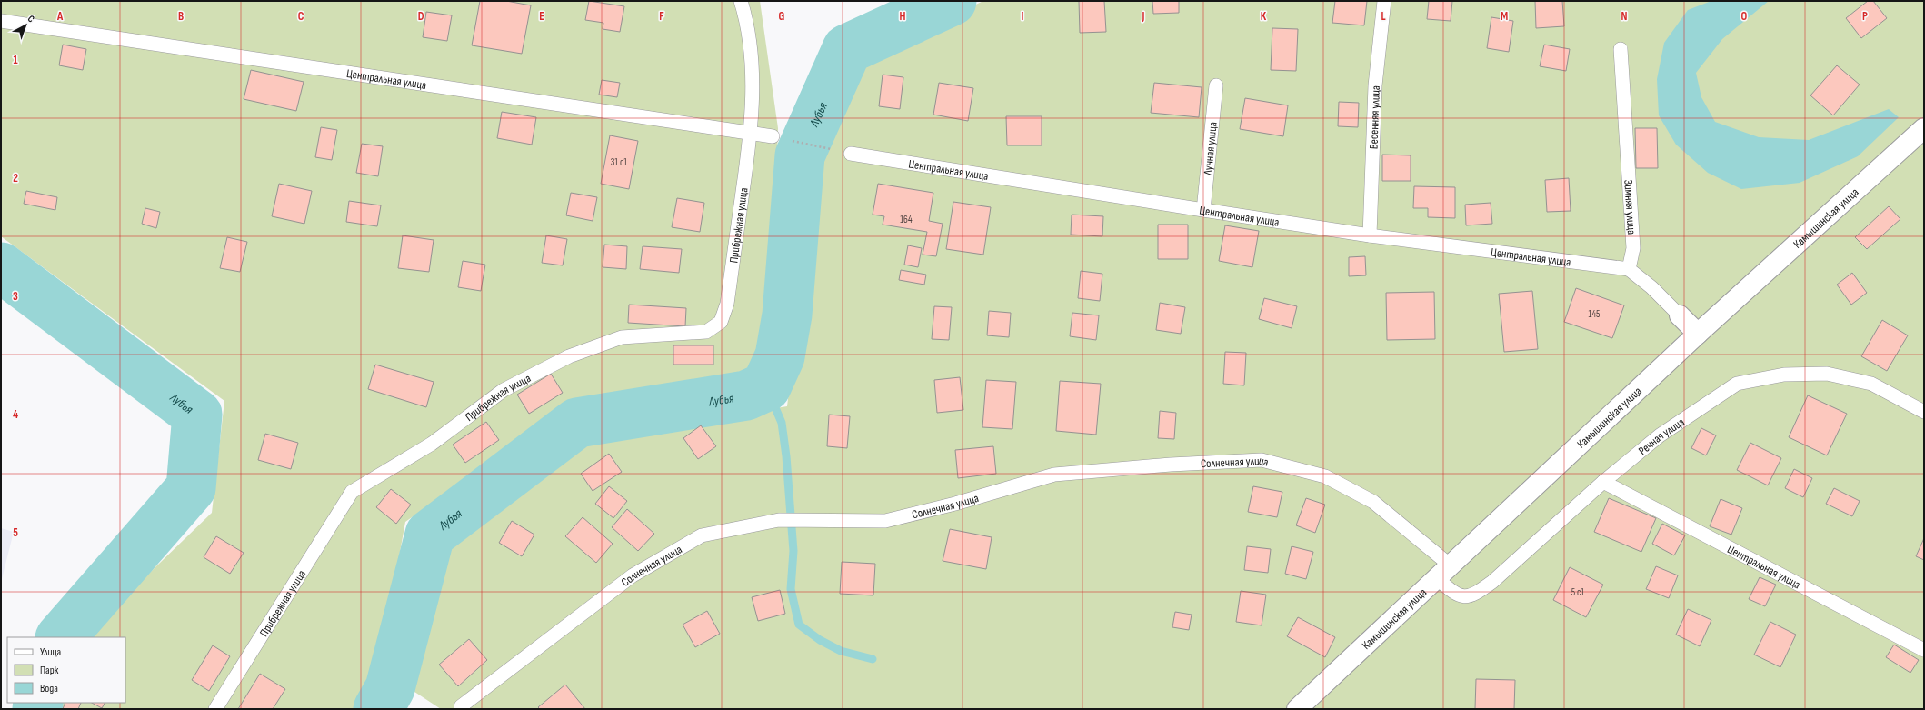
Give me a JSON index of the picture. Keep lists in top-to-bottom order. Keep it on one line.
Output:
{"streets":{"street":["Камышинская улица"],"lane":["Центральная улица","Весенняя улица","Лунная улица","Зимняя улица","Прибрежная улица","Речная улица","Солнечная улица"]},"crossings":[["Центральная улица","Весенняя улица"],["Центральная улица","Лунная улица"],["Центральная улица","Зимняя улица"],["Центральная улица","Прибрежная улица"],["Центральная улица","Речная улица"],["Камышинская улица","Речная улица"],["Камышинская улица","Солнечная улица"],["Речная улица","Солнечная улица"]],"water":["Лубья"],"house_numbers":["31 с1","164","145","5 с1"],"legend":["Улица","Парк","Вода"],"north":"top right","grid":{"columns":["A","B","C","D","E","F","G","H","I","J","K","L","M","N","O","P"],"rows":["1","2","3","4","5"]}}
